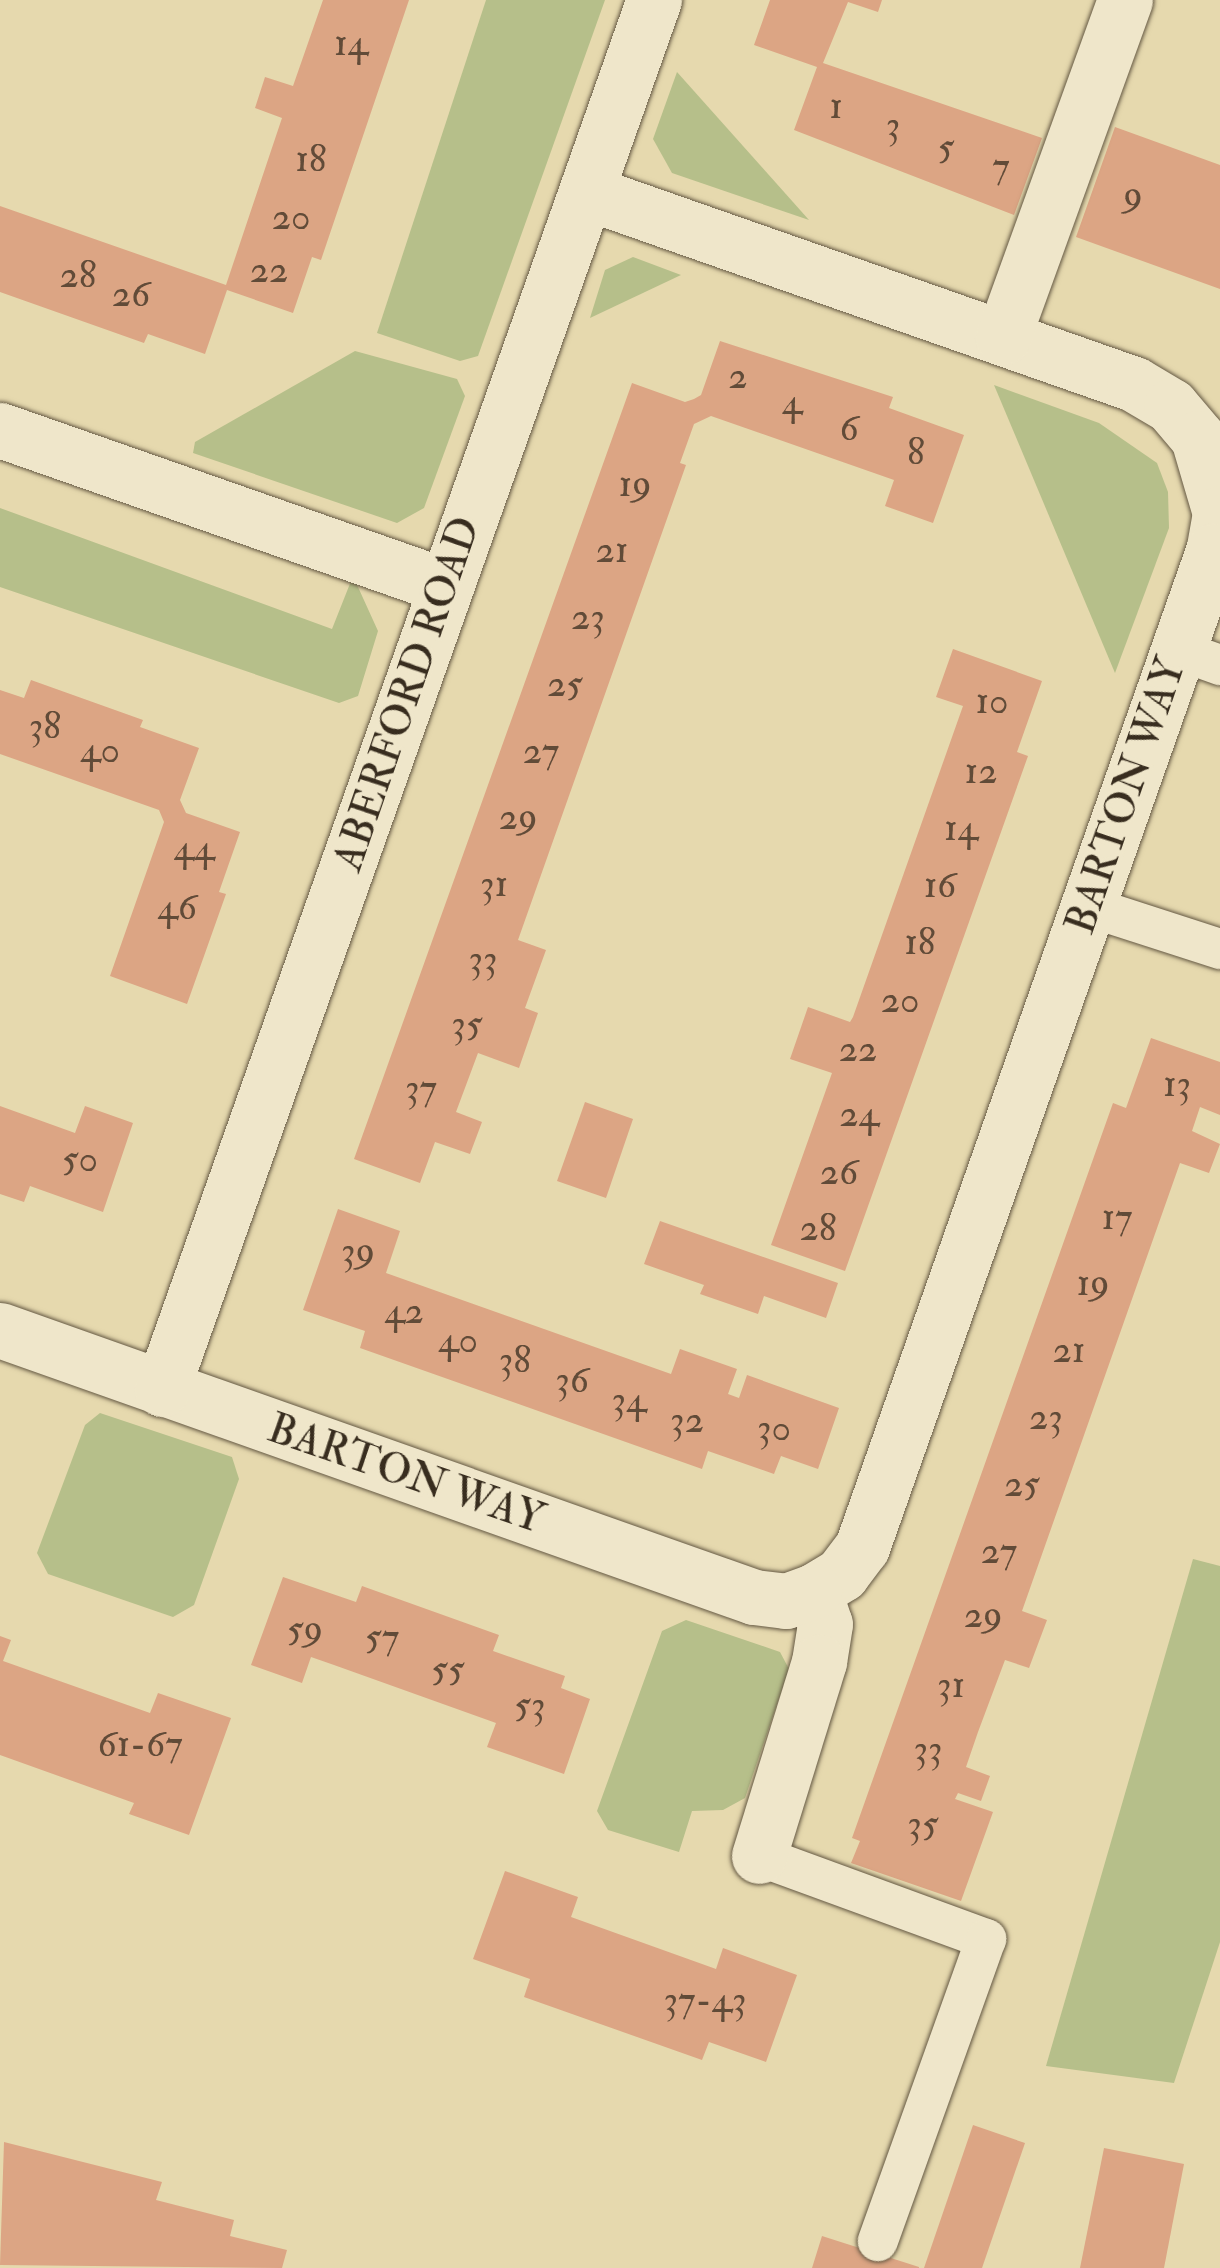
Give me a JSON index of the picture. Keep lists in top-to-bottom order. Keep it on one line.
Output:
{"streets":{"street":["ABERFORD ROAD","BARTON WAY"]},"crossings":[["ABERFORD ROAD","BARTON WAY"]],"house_numbers":["14","1","3","5","18","7","9","20","22","28","26","2","4","6","8","19","21","23","25","10","38","40","27","12","29","14","44","31","16","46","18","33","20","35","22","13","37","24","50","26","17","28","39","19","42","40","21","38","36","34","23","32","30","25","27","29","59","57","55","31","53","61-67","33","35","37-43"]}
